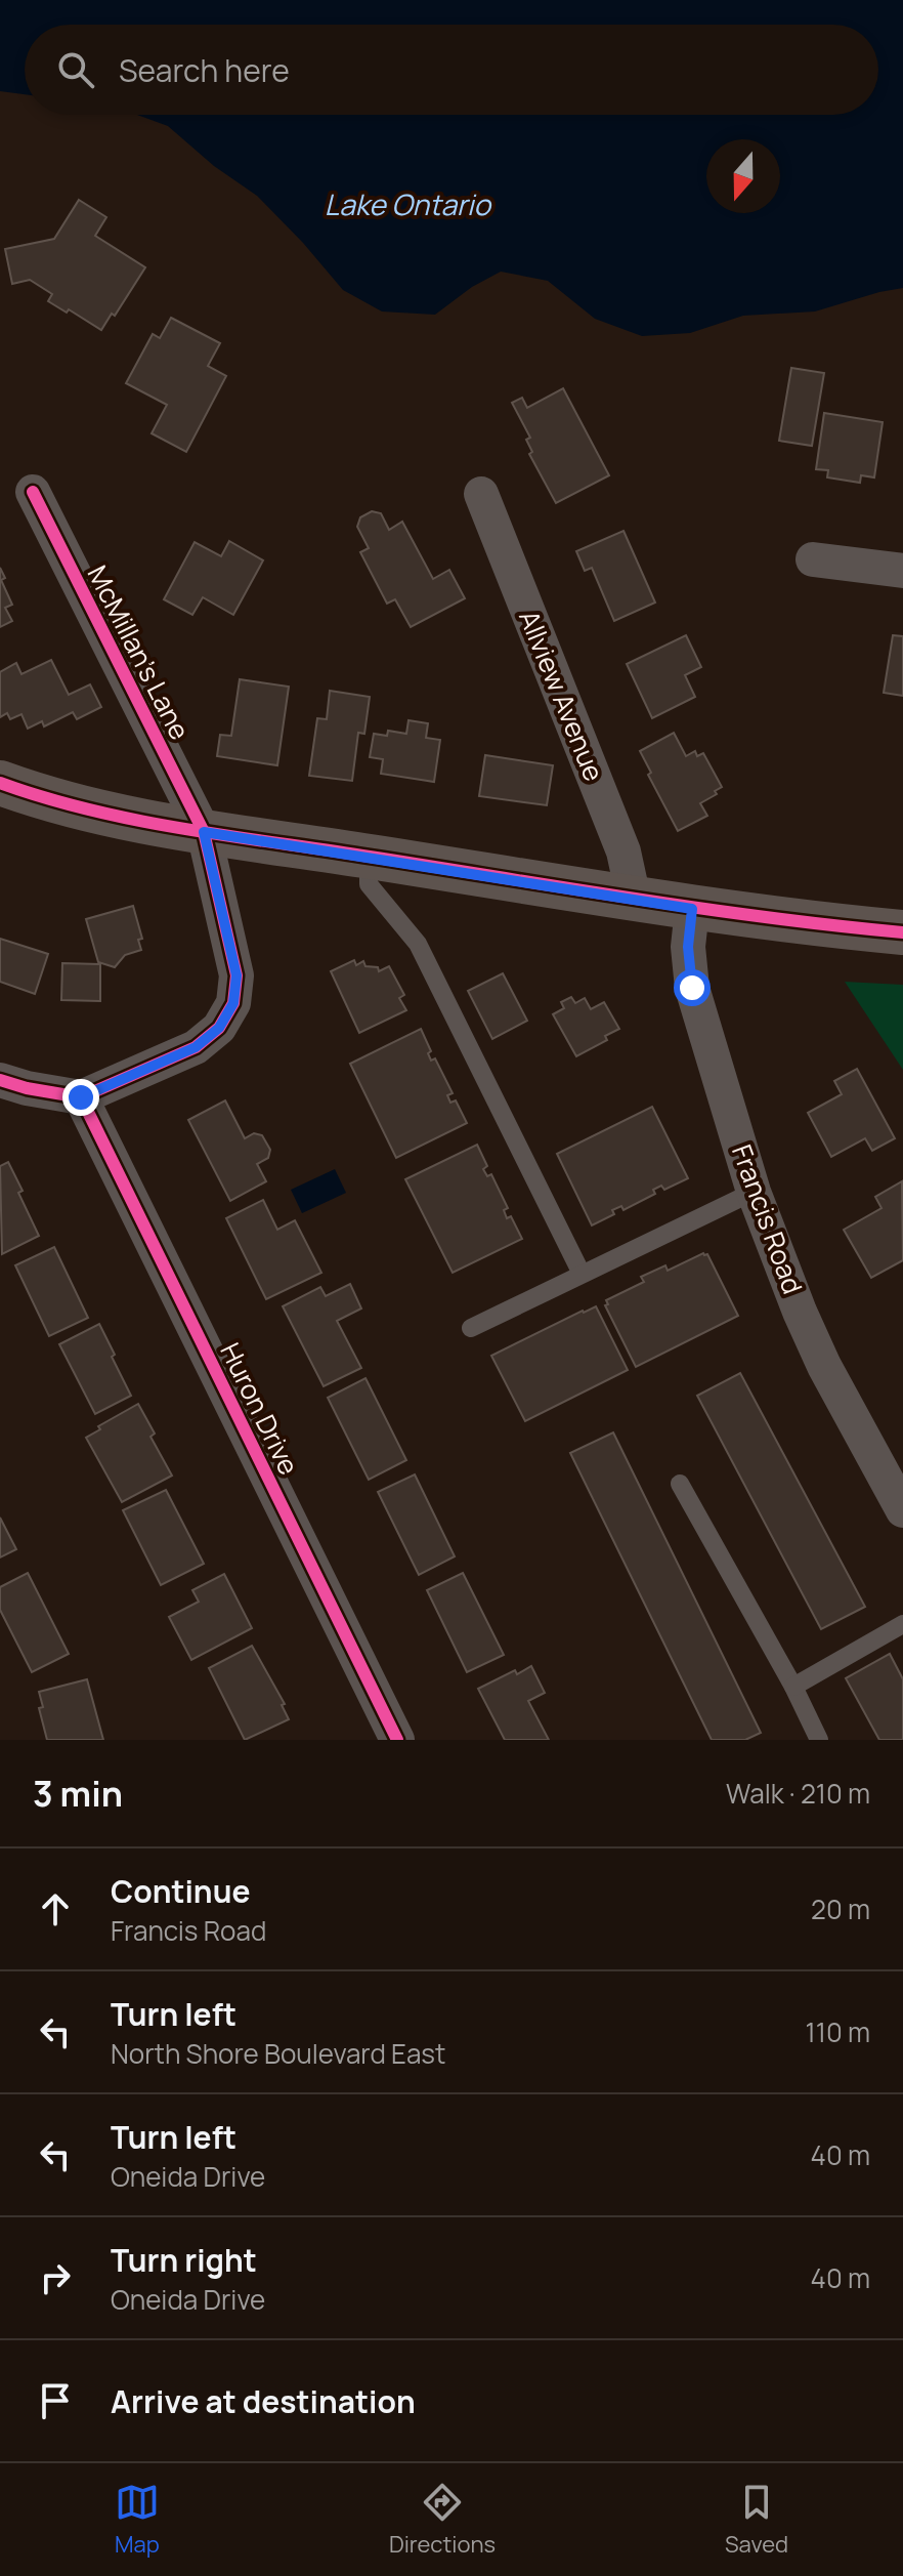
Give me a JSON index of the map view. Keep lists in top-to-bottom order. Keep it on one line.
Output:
{"streets":{"street":["McMillan's Lane","Allview Avenue","Francis Road","Huron Drive"]},"crossings":[["McMillan's Lane","Huron Drive"]],"water":["Lake Ontario"],"north":"bottom","page":{"search":"Search here","heading":["3 min","Walk · 210 m"],"list":[["Continue","Francis Road","20 m"],["Turn left","North Shore Boulevard East","110 m"],["Turn left","Oneida Drive","40 m"],["Turn right","Oneida Drive","40 m"],"Arrive at destination"],"nav":["Map","Directions","Saved"]}}
